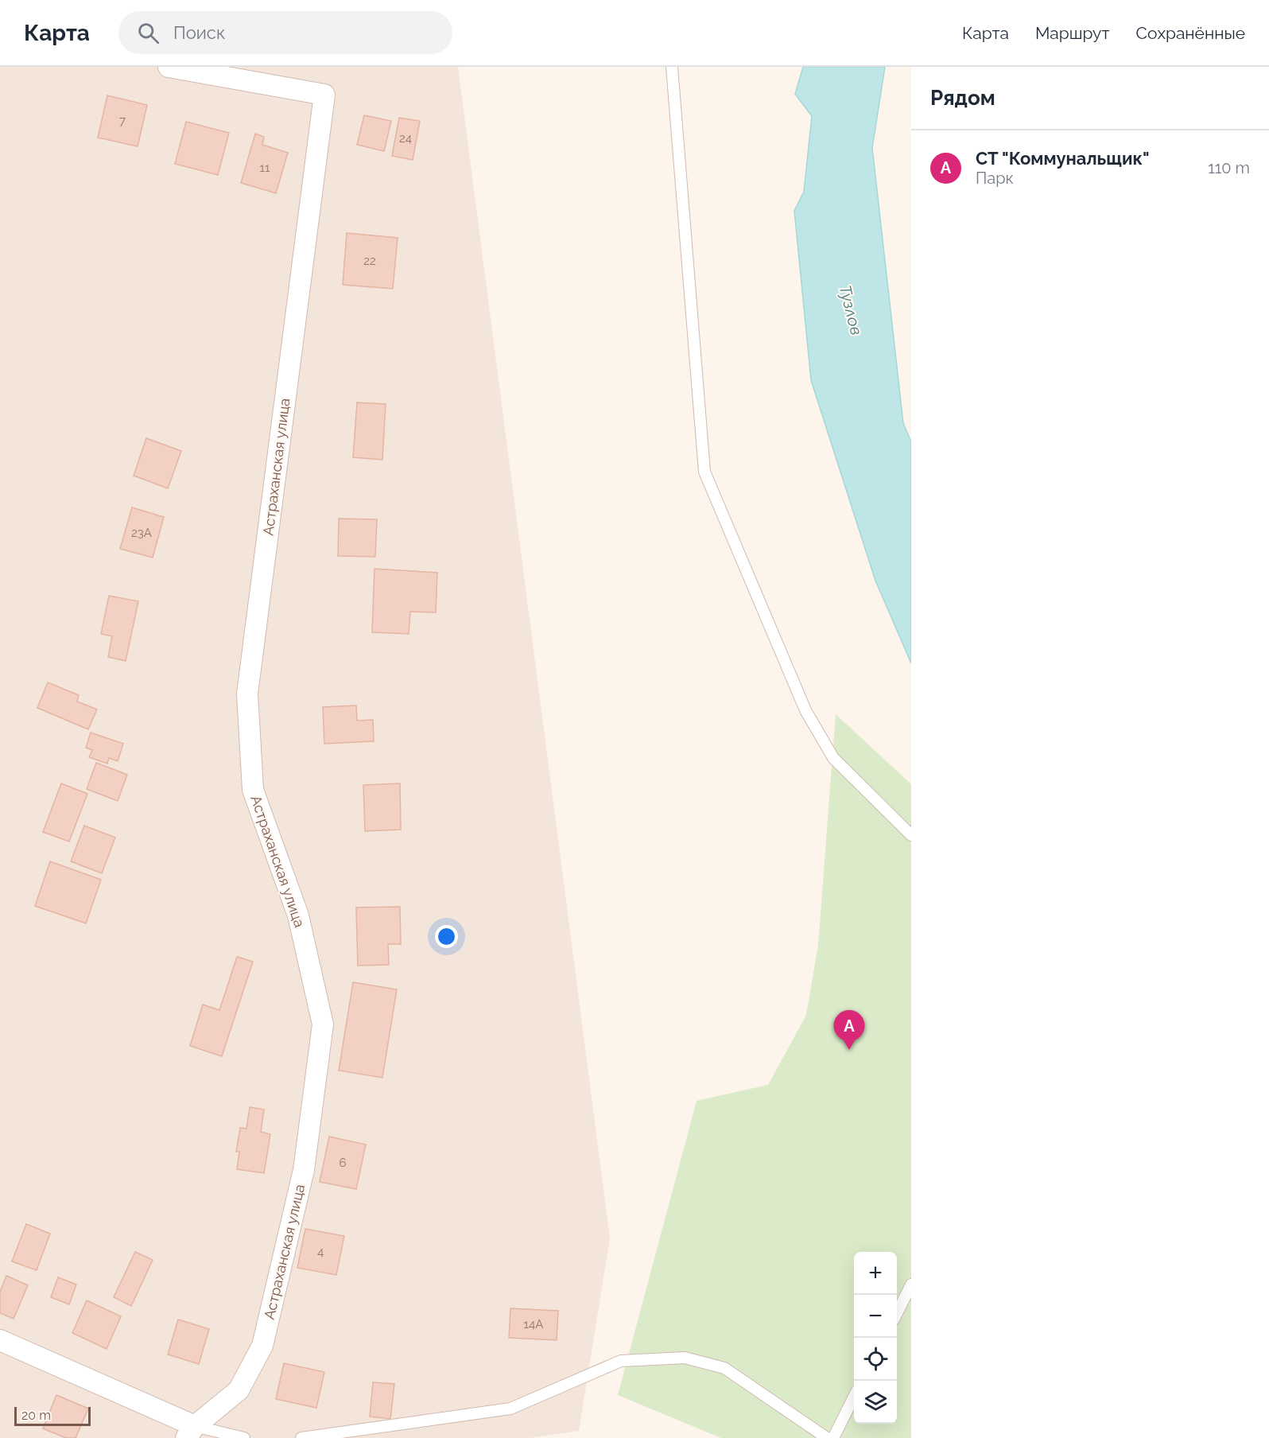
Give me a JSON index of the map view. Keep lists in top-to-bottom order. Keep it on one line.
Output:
{"streets":{"street":["Астраханская улица"]},"water":["Тузлов"],"house_numbers":["7","24","11","22","23А","6","4","14А"],"scale_bar":"20 m","page":{"header":"Карта","search":"Поиск","nav":["Карта","Маршрут","Сохранённые"],"heading":"Рядом","list":[{"mark":"A","name":"СТ \"Коммунальщик\"","note":"Парк","value":"110 m"}],"pins":"A","map_buttons":["+","−"],"scale":"20 m"}}
